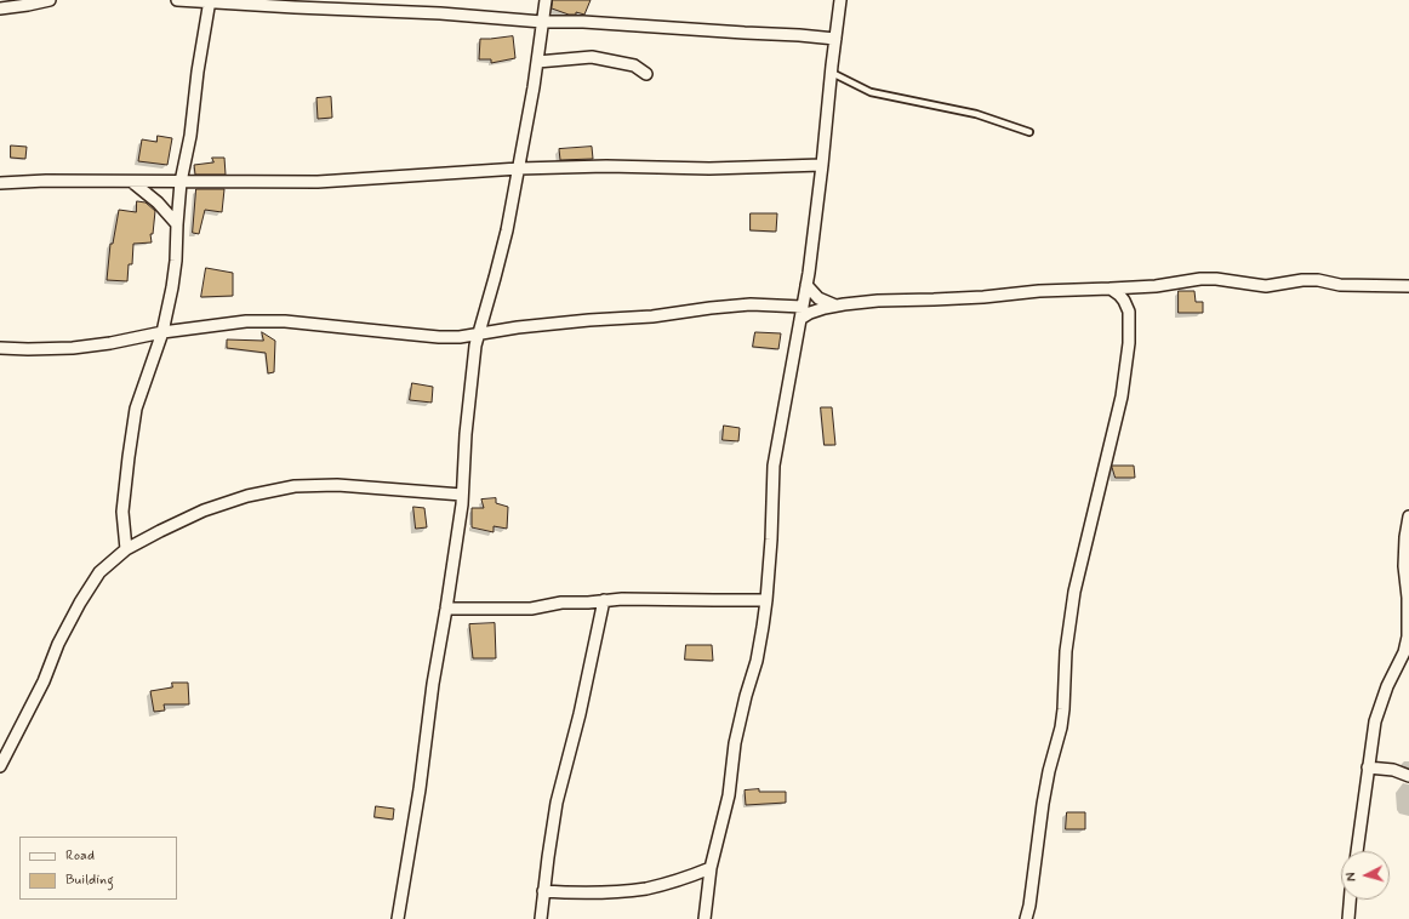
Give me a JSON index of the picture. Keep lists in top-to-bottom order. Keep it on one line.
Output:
{"legend":["Road","Building"],"north":"left"}
